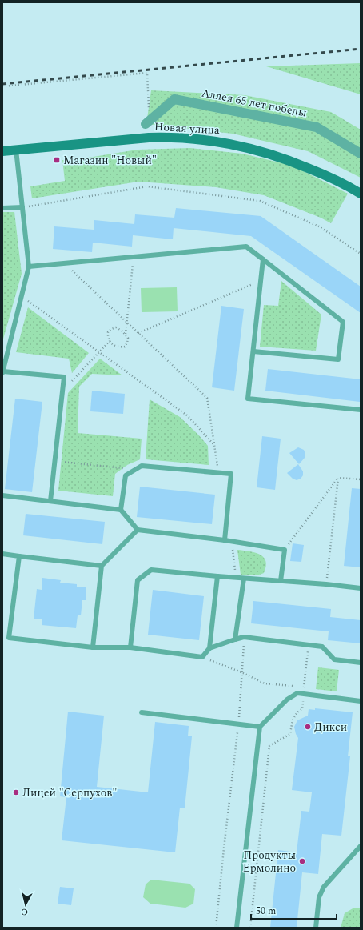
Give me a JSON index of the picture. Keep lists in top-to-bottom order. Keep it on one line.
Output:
{"streets":{"street":["Аллея 65 лет победы","Новая улица"]},"places":{"transit":["Магазин \"Новый\""],"other":["Дикси","Лицей \"Серпухов\"","Продукты Ермолино"]},"scale_bar":"50 m","north":"bottom"}
